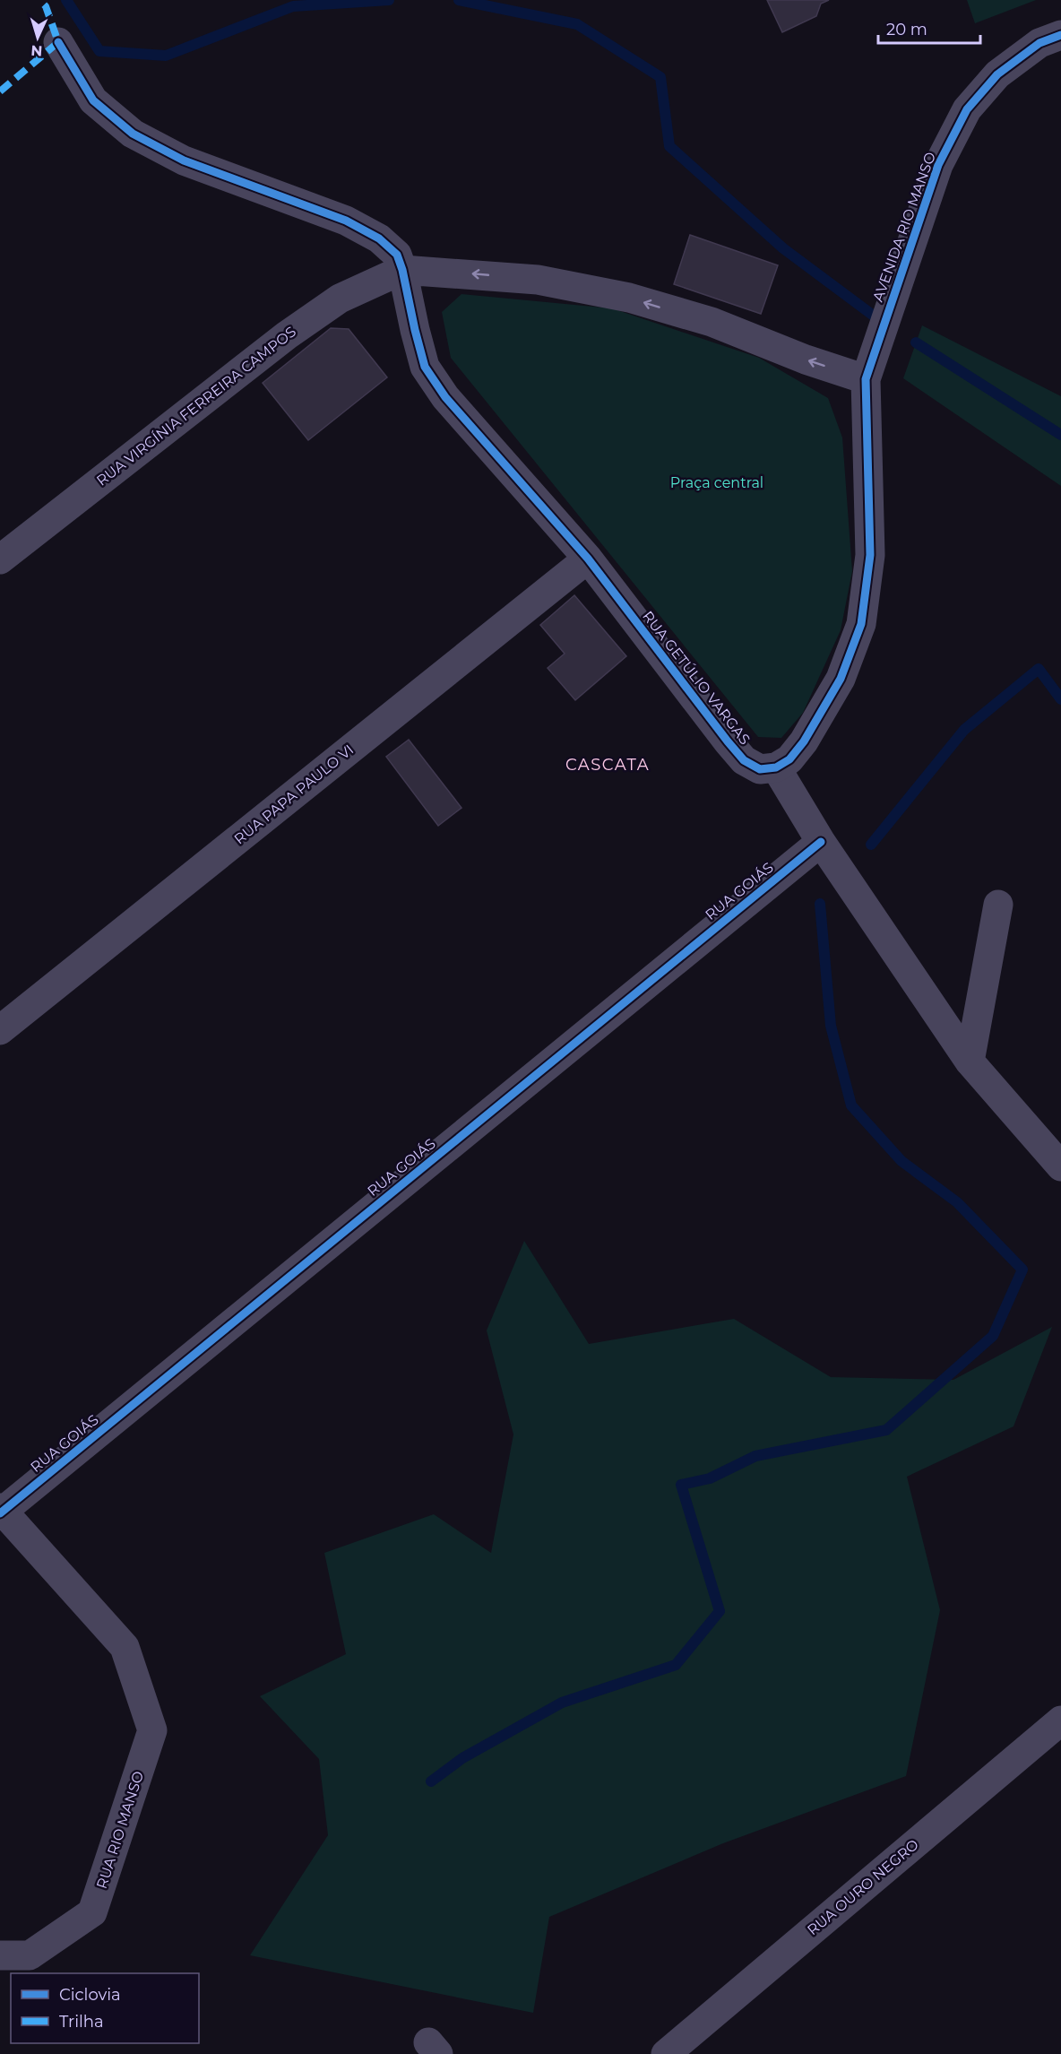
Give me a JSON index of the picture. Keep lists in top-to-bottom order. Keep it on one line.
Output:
{"streets":{"street":["AVENIDA RIO MANSO","RUA VIRGÍNIA FERREIRA CAMPOS","RUA GETÚLIO VARGAS","RUA PAPA PAULO VI","RUA GOIÁS","RUA RIO MANSO","RUA OURO NEGRO"]},"crossings":[["AVENIDA RIO MANSO","RUA VIRGÍNIA FERREIRA CAMPOS"],["RUA VIRGÍNIA FERREIRA CAMPOS","RUA GETÚLIO VARGAS"],["RUA GETÚLIO VARGAS","RUA PAPA PAULO VI"],["RUA GOIÁS","RUA RIO MANSO"]],"one_way":["RUA VIRGÍNIA FERREIRA CAMPOS"],"districts":["CASCATA"],"parks":["Praça central"],"legend":["Ciclovia","Trilha"],"scale_bar":"20 m","north":"bottom"}
